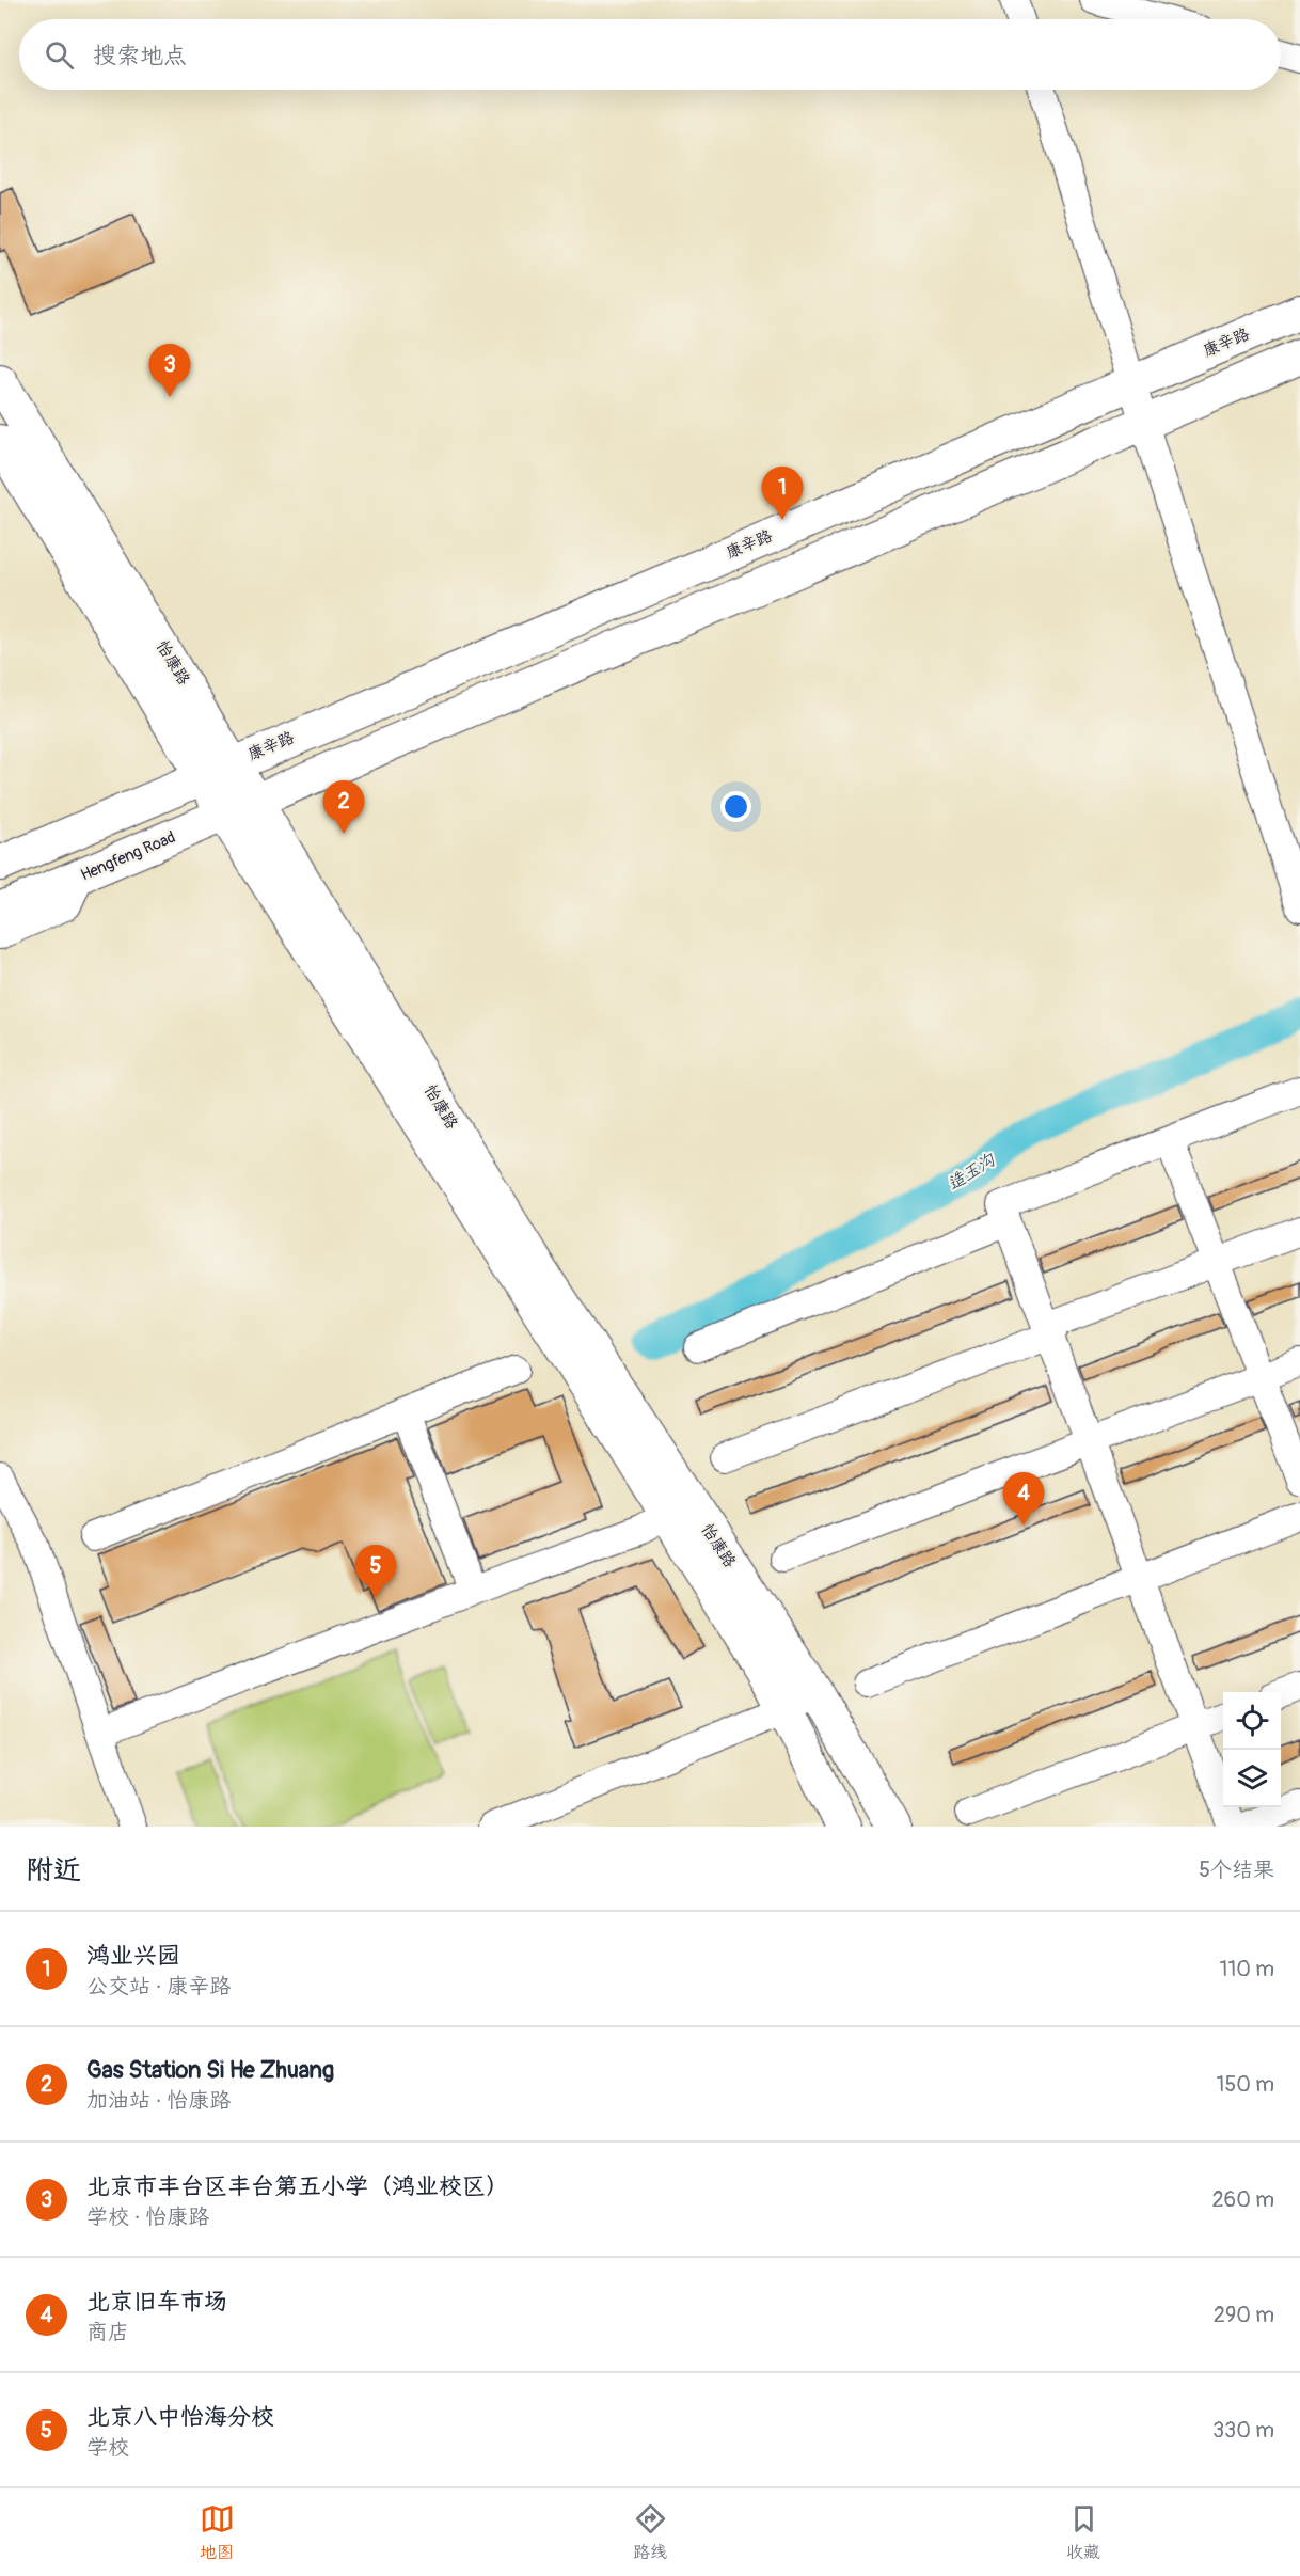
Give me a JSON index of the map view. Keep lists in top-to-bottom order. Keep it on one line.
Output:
{"streets":{"main road":["康辛路","怡康路","Hengfeng Road"]},"crossings":[["康辛路","怡康路"],["怡康路","Hengfeng Road"]],"water":["造玉沟"],"page":{"search":"搜索地点","pins":["3","1","2","4","5"],"heading":["附近","5个结果"],"list":[{"mark":"1","name":"鸿业兴园","note":"公交站 · 康辛路","value":"110 m"},{"mark":"2","name":"Gas Station Si He Zhuang","note":"加油站 · 怡康路","value":"150 m"},{"mark":"3","name":"北京市丰台区丰台第五小学（鸿业校区）","note":"学校 · 怡康路","value":"260 m"},{"mark":"4","name":"北京旧车市场","note":"商店","value":"290 m"},{"mark":"5","name":"北京八中怡海分校","note":"学校","value":"330 m"}],"nav":["地图","路线","收藏"]}}
